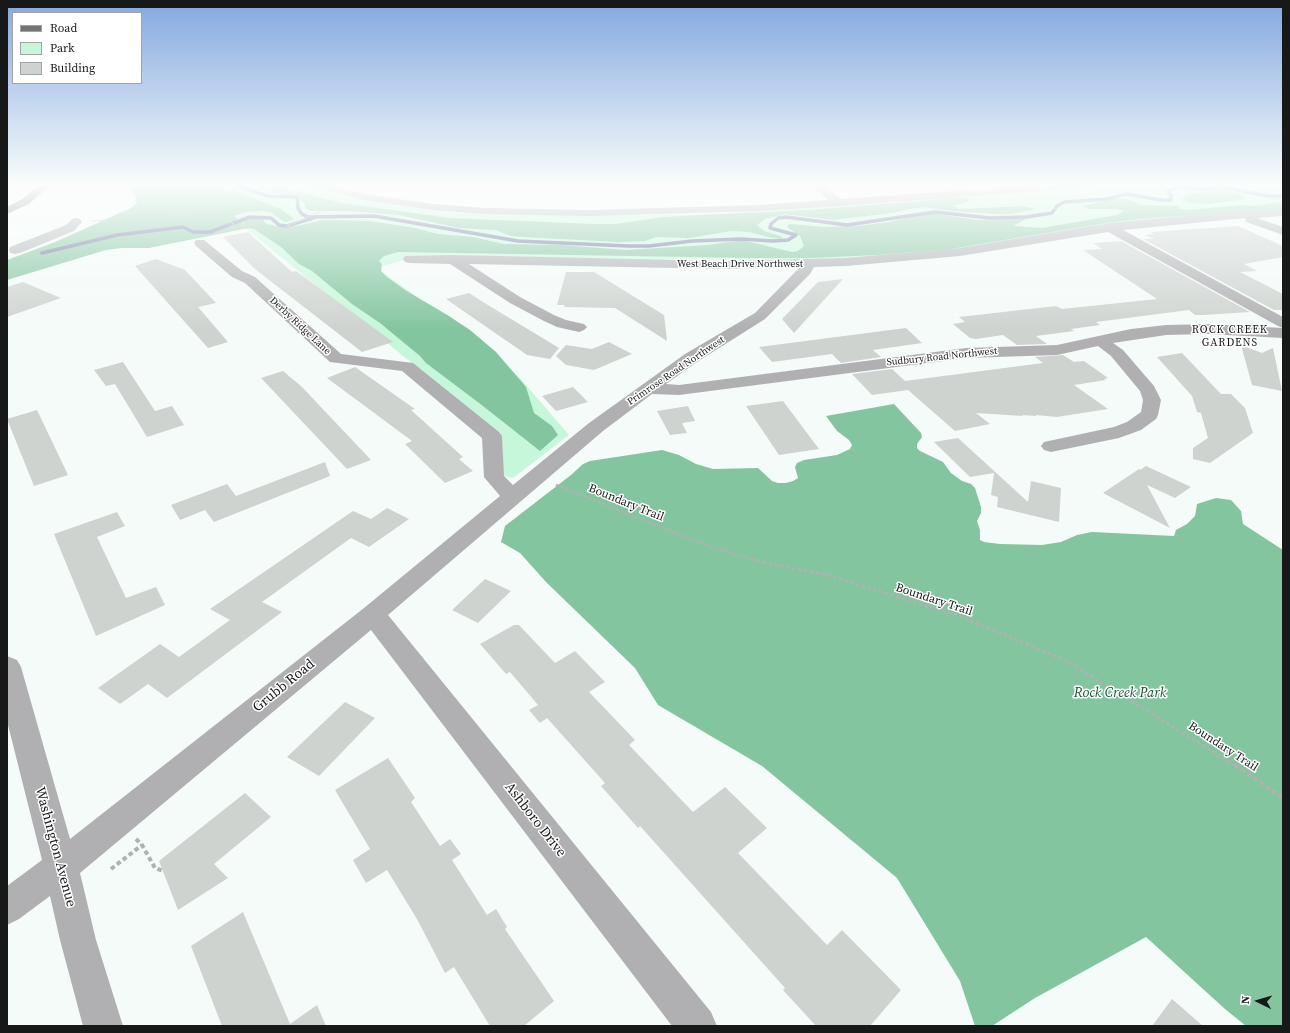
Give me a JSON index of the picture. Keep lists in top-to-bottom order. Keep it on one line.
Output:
{"streets":{"street":["West Beach Drive Northwest","Derby Ridge Lane","Sudbury Road Northwest","Primrose Road Northwest","Grubb Road","Ashboro Drive","Washington Avenue"],"path":["Boundary Trail"]},"crossings":[["West Beach Drive Northwest","Primrose Road Northwest"],["Derby Ridge Lane","Grubb Road"],["Sudbury Road Northwest","Primrose Road Northwest"],["Primrose Road Northwest","Boundary Trail"],["Primrose Road Northwest","Grubb Road"],["Boundary Trail","Grubb Road"],["Grubb Road","Ashboro Drive"],["Grubb Road","Washington Avenue"]],"districts":["ROCK CREEK GARDENS"],"parks":["Rock Creek Park"],"legend":["Road","Park","Building"],"north":"left"}
